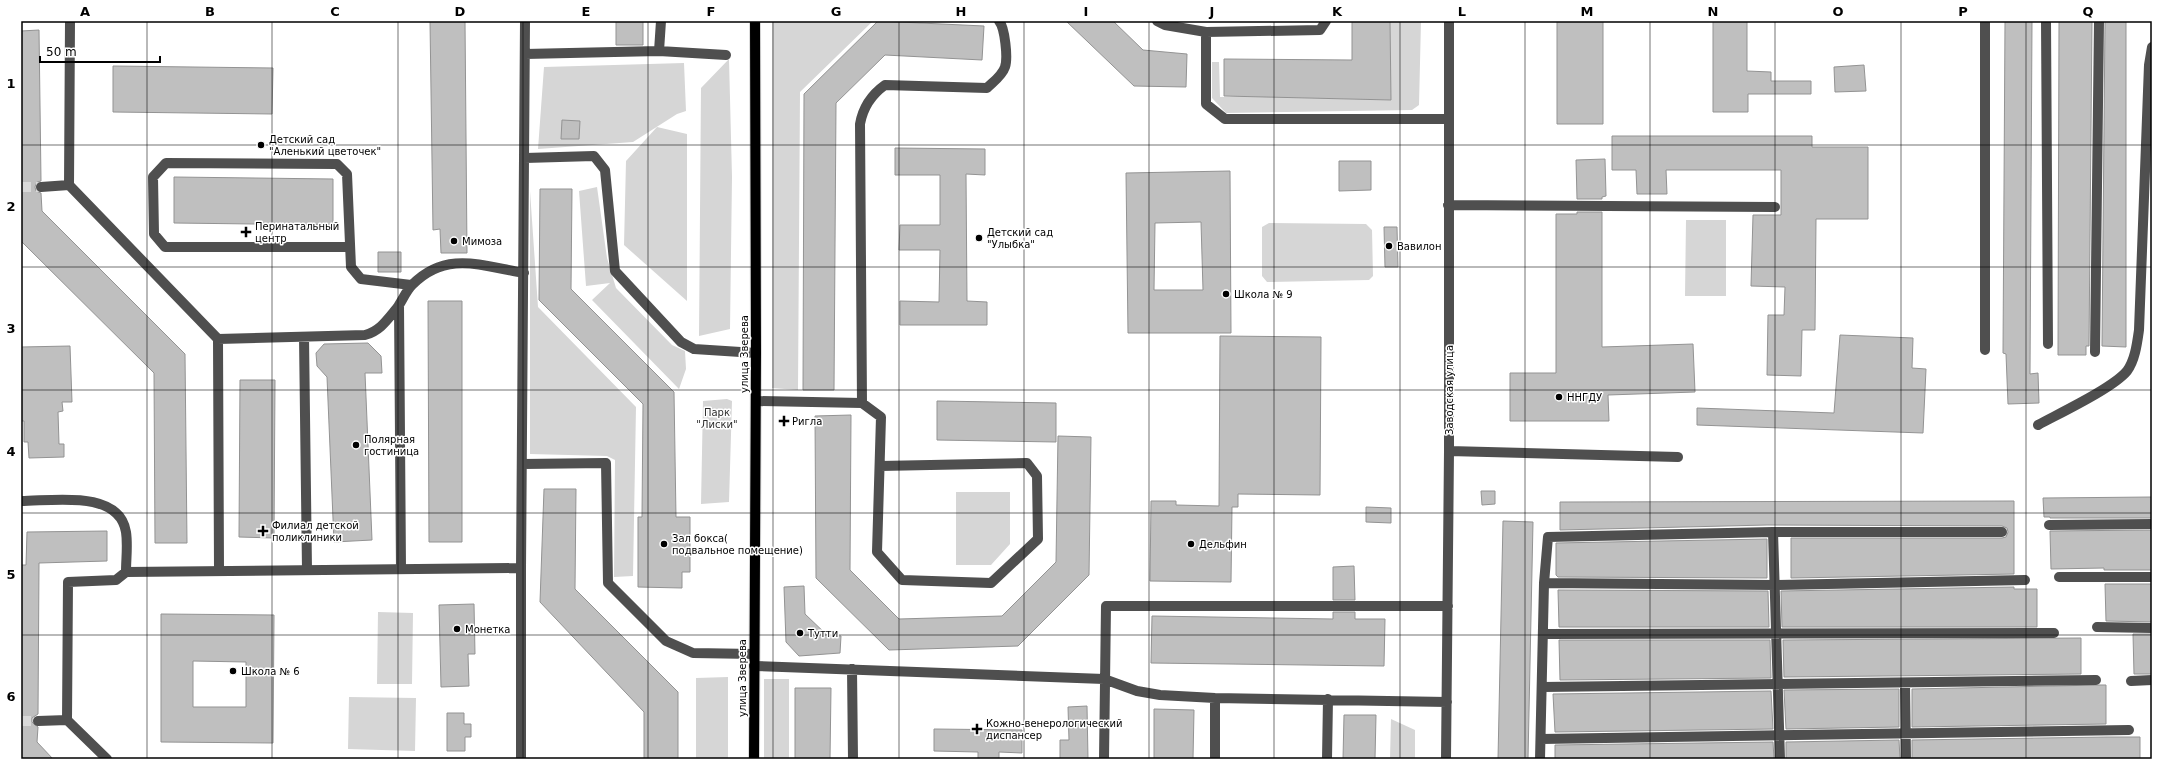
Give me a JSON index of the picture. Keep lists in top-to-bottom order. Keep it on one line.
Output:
{"streets":{"main road":["улица Зверева"],"street":["Заводская улица"]},"parks":["Парк \"Лиски\""],"places":{"other":["Детский сад \"Аленький цветочек\"","Детский сад \"Улыбка\"","Мимоза","Вавилон","Школа № 9","ННГДУ","Полярная гостиница","Зал бокса( подвальное помещение)","Дельфин","Монетка","Тутти","Школа № 6"],"health":["Перинатальный центр","Ригла","Филиал детской поликлиники","Кожно-венерологический диспансер"]},"scale_bar":"50 m","grid":{"columns":["A","B","C","D","E","F","G","H","I","J","K","L","M","N","O","P","Q"],"rows":["1","2","3","4","5","6"]}}
